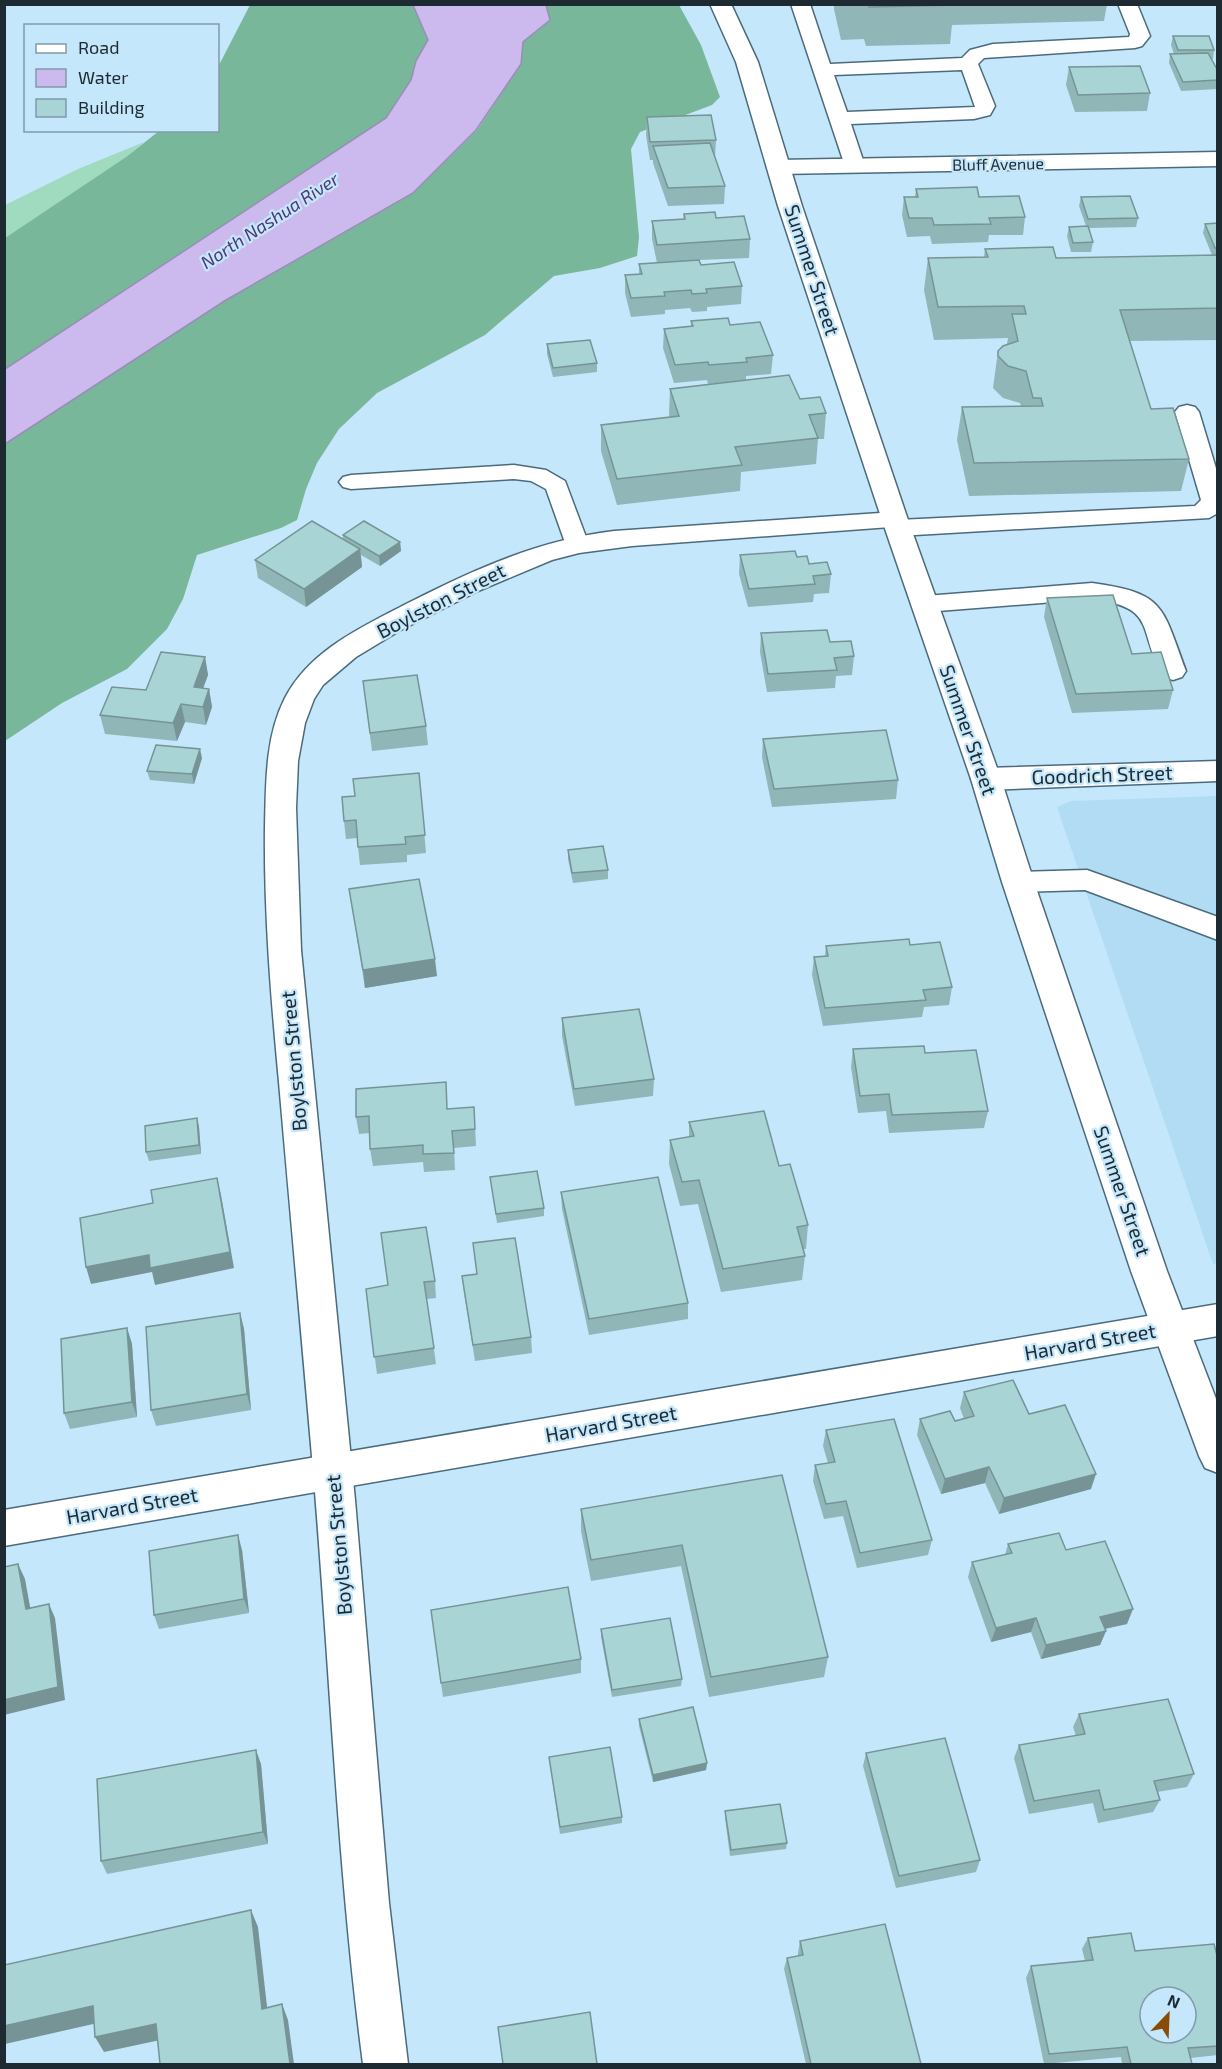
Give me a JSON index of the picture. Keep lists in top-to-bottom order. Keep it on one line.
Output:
{"streets":{"street":["Bluff Avenue","Summer Street","Boylston Street","Goodrich Street","Harvard Street"]},"crossings":[["Bluff Avenue","Summer Street"],["Summer Street","Boylston Street"],["Summer Street","Goodrich Street"],["Summer Street","Harvard Street"],["Boylston Street","Harvard Street"]],"water":["North Nashua River"],"legend":["Road","Water","Building"],"north":"top right"}
